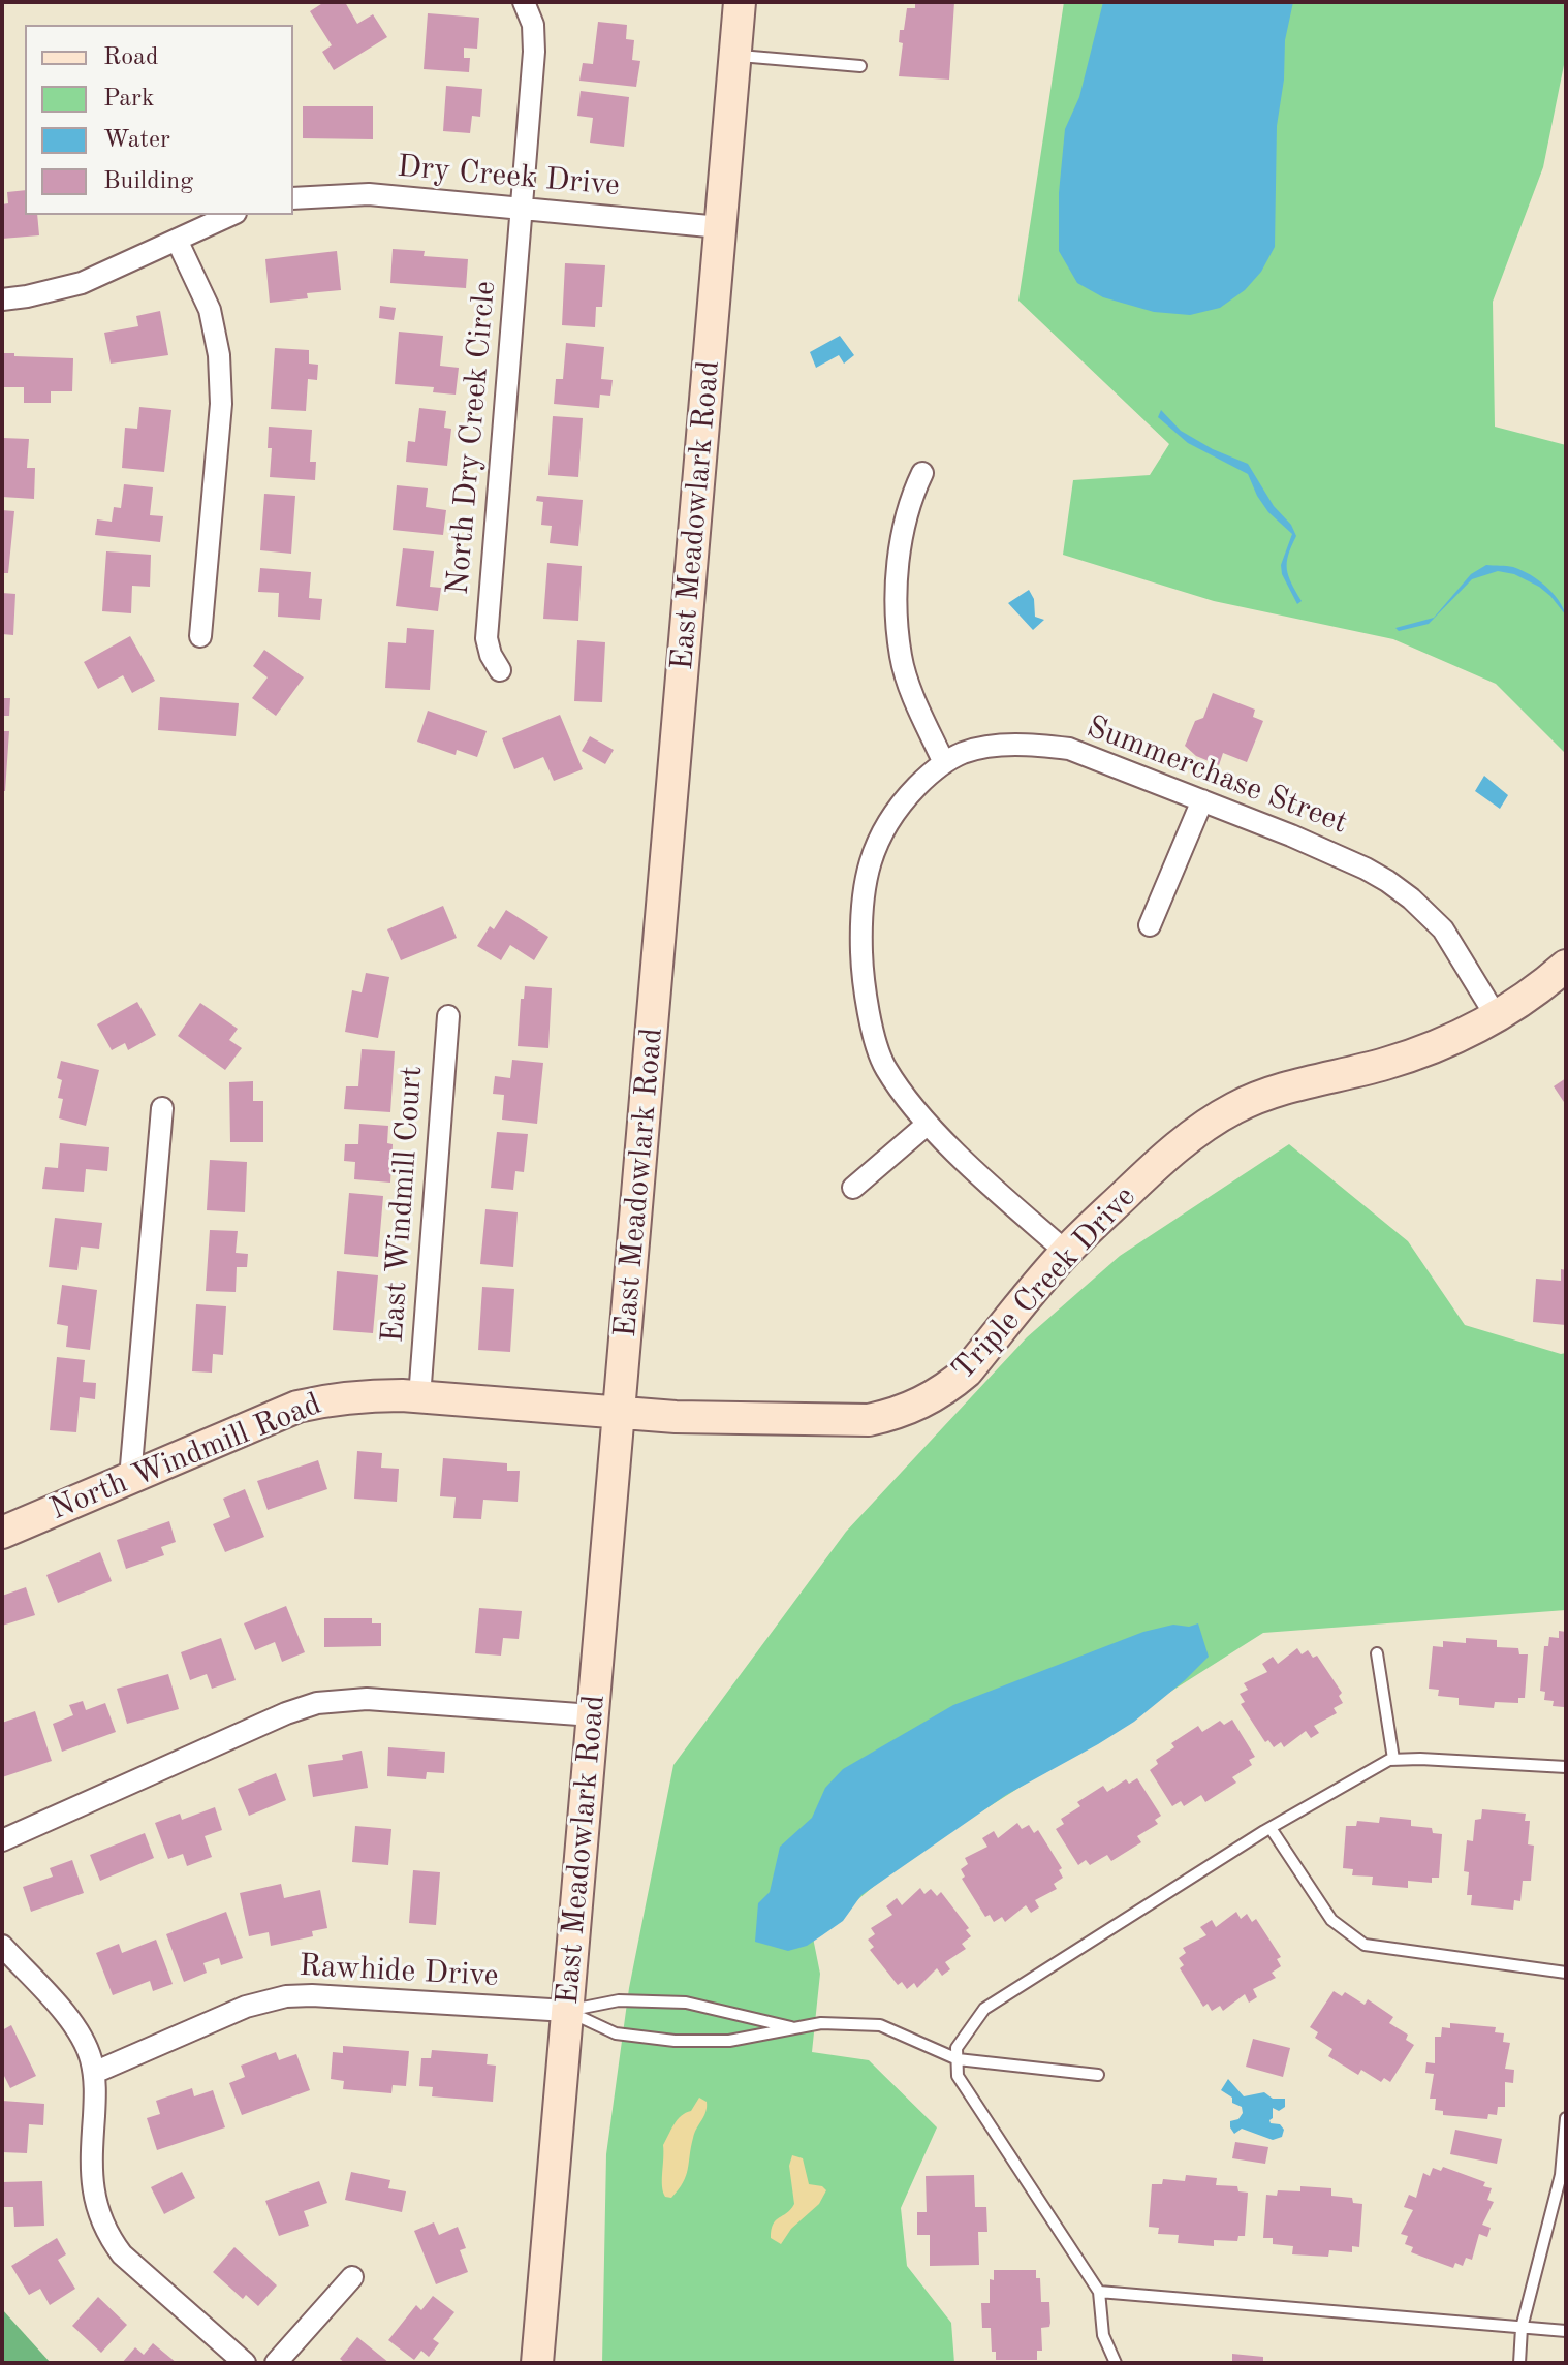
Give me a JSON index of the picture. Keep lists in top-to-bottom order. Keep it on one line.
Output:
{"streets":{"main road":["East Meadowlark Road","Triple Creek Drive","North Windmill Road"],"street":["Dry Creek Drive","North Dry Creek Circle","Summerchase Street","East Windmill Court","Rawhide Drive"]},"crossings":[["Dry Creek Drive","North Dry Creek Circle"],["Dry Creek Drive","East Meadowlark Road"],["East Meadowlark Road","Triple Creek Drive"],["East Meadowlark Road","North Windmill Road"],["East Meadowlark Road","Rawhide Drive"],["Summerchase Street","Triple Creek Drive"],["East Windmill Court","North Windmill Road"],["Triple Creek Drive","North Windmill Road"]],"legend":["Road","Park","Water","Building"]}
